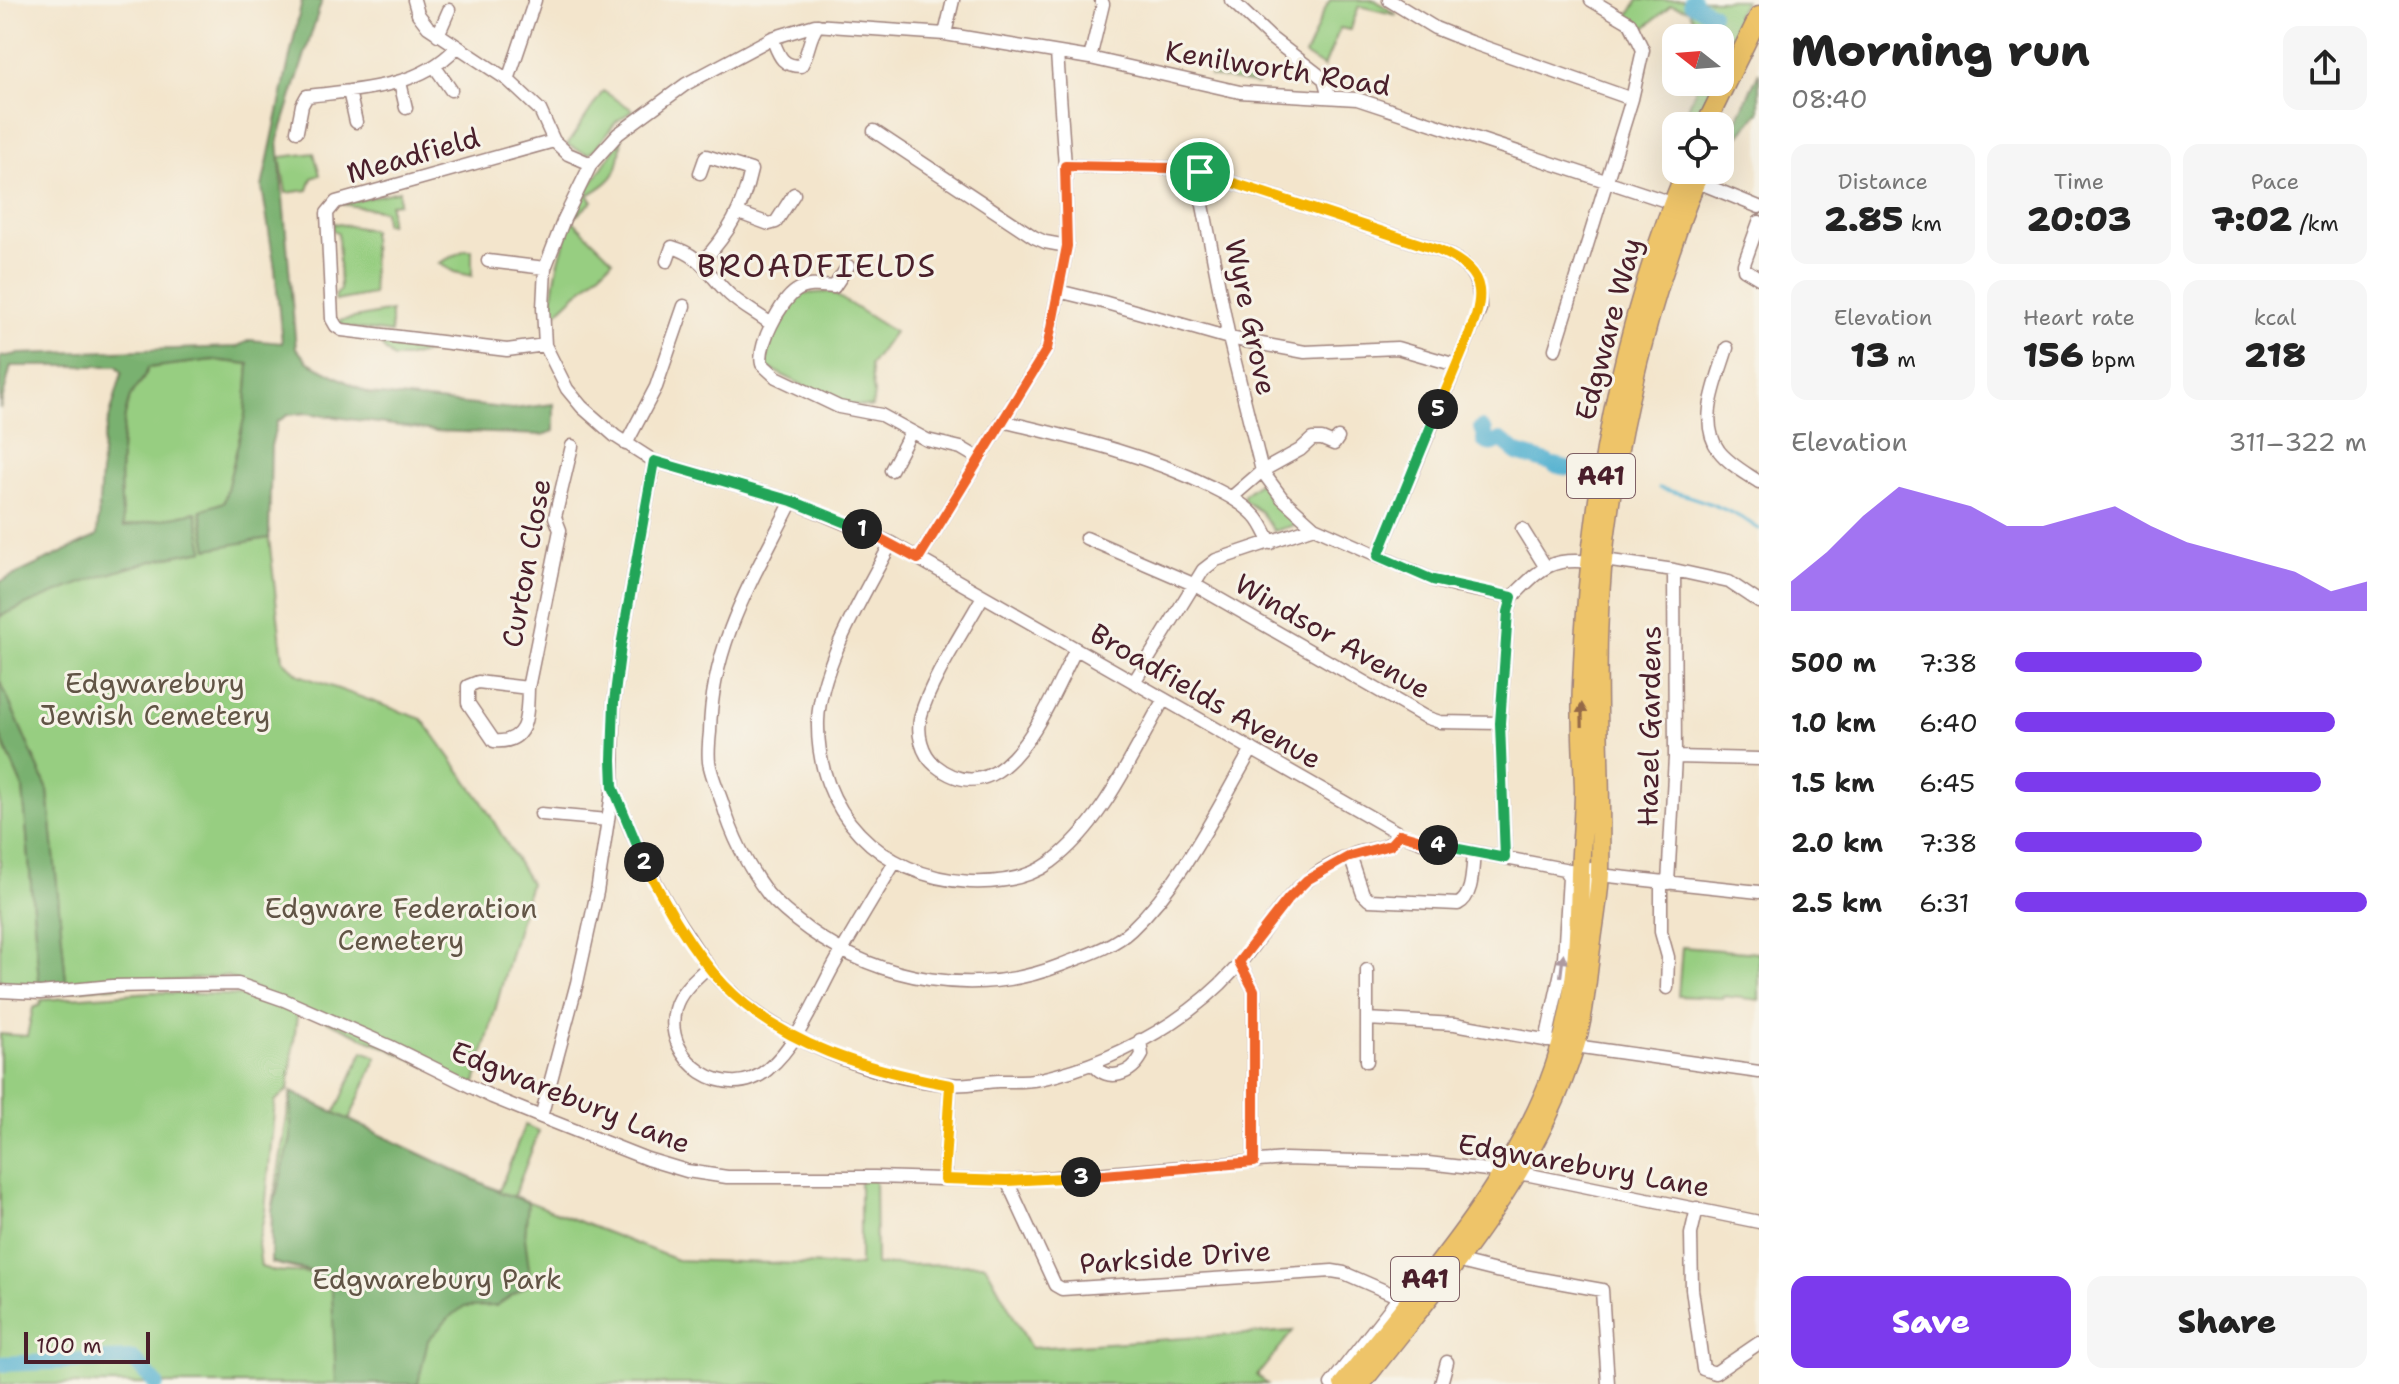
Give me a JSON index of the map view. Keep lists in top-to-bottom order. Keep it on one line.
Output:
{"streets":{"highway":["Edgware Way","A41"],"street":["Kenilworth Road","Meadfield","Wyre Grove","Curton Close","Windsor Avenue","Broadfields Avenue","Hazel Gardens","Edgwarebury Lane","Parkside Drive"]},"crossings":[["Kenilworth Road","Meadfield"],["Kenilworth Road","Edgware Way"],["Kenilworth Road","Broadfields Avenue"],["Meadfield","Broadfields Avenue"],["Edgware Way","A41"],["Edgware Way","Broadfields Avenue"],["A41","Broadfields Avenue"],["A41","Edgwarebury Lane"],["A41","Parkside Drive"],["Broadfields Avenue","Hazel Gardens"],["Edgwarebury Lane","Parkside Drive"]],"districts":["BROADFIELDS"],"parks":["Edgwarebury Jewish Cemetery","Edgware Federation Cemetery","Edgwarebury Park"],"scale_bar":"100 m","north":"left","page":{"heading":["Morning run","08:40"],"stats":[["Distance","2.85 km"],["Time","20:03"],["Pace","7:02 /km"],["Elevation","13 m"],["Heart rate","156 bpm"],["kcal","218"]],"pins":["5","1","4","2","3"],"chart":["Elevation","311–322 m"],"list":[{"name":"500 m","note":"7:38"},{"name":"1.0 km","note":"6:40"},{"name":"1.5 km","note":"6:45"},{"name":"2.0 km","note":"7:38"},{"name":"2.5 km","note":"6:31"}],"buttons":["Save","Share"],"scale":"100 m"}}
